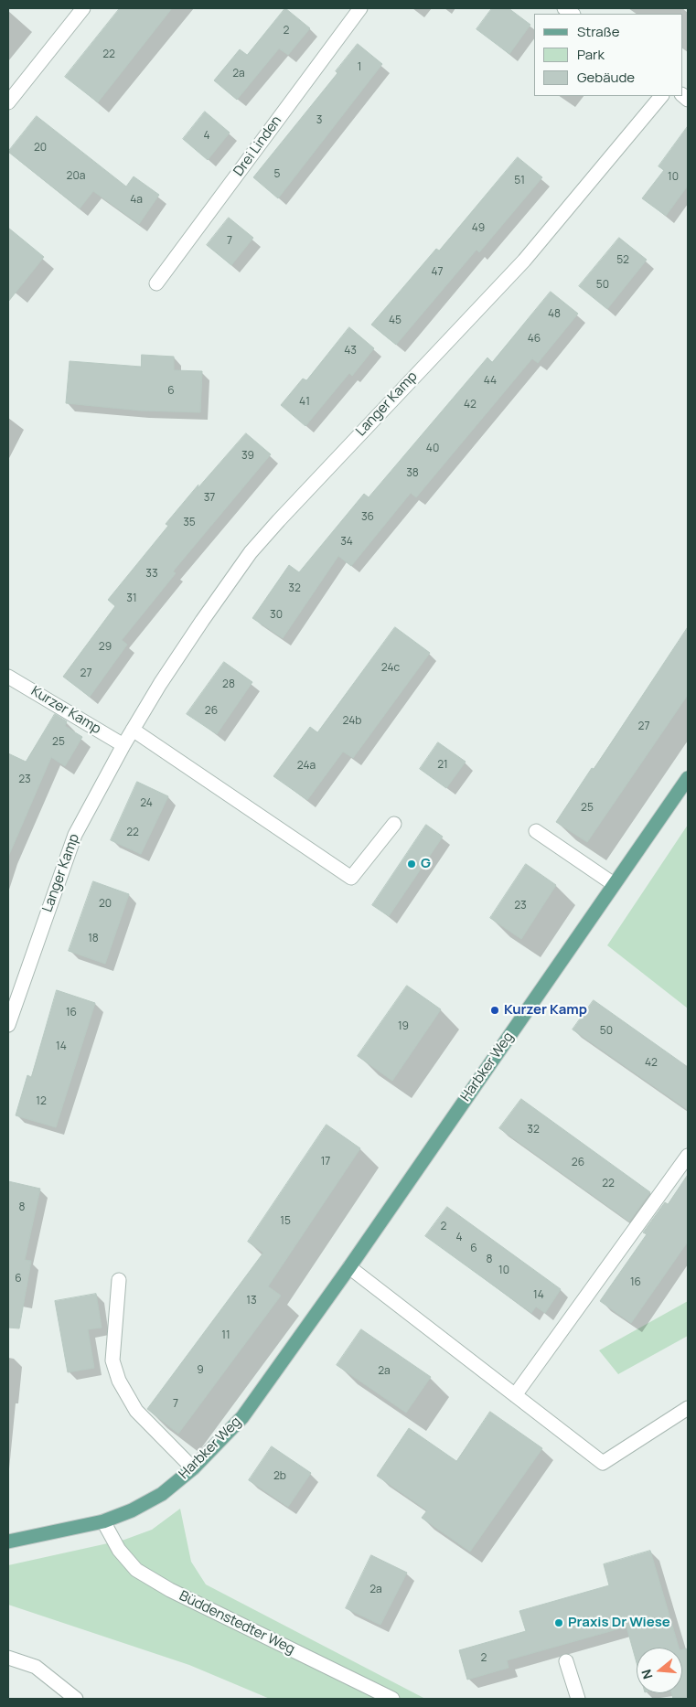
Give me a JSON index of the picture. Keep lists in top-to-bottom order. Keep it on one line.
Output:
{"streets":{"main road":["Harbker Weg"],"street":["Drei Linden","Langer Kamp","Kurzer Kamp","Büddenstedter Weg"]},"crossings":[["Langer Kamp","Kurzer Kamp"],["Harbker Weg","Büddenstedter Weg"]],"places":["G","Kurzer Kamp","Praxis Dr Wiese"],"house_numbers":["2","22","1","2a","3","4","20","5","20a","10","51","4a","49","7","52","47","50","48","45","46","43","44","6","41","42","40","39","38","37","36","35","34","33","32","31","30","29","24c","27","28","26","24b","27","25","21","24a","23","24","25","22","20","23","18","16","19","50","14","42","12","32","17","26","22","8","15","2","4","6","8","10","6","16","14","13","11","9","2a","7","2b","2a","2"],"legend":["Straße","Park","Gebäude"],"north":"left"}
